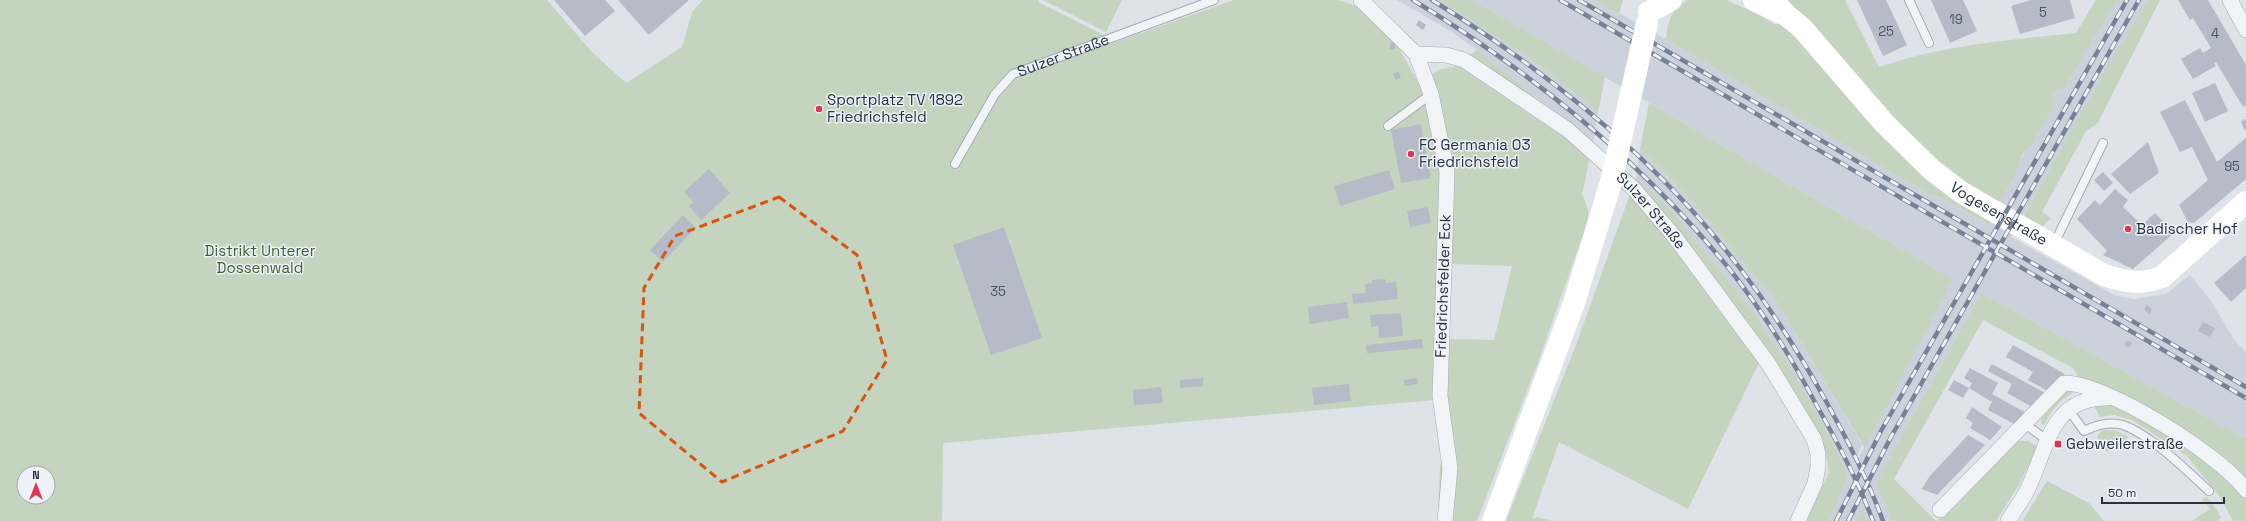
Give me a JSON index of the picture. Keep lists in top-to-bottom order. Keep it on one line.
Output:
{"streets":{"street":["Sulzer Straße","Vogesenstraße","Friedrichsfelder Eck"]},"crossings":[["Sulzer Straße","Friedrichsfelder Eck"]],"parks":["Distrikt Unterer Dossenwald"],"places":{"other":["Sportplatz TV 1892 Friedrichsfeld","FC Germania 03 Friedrichsfeld","Badischer Hof"],"transit":["Gebweilerstraße"]},"house_numbers":["5","19","25","4","95","35"],"scale_bar":"50 m","north":"top"}
